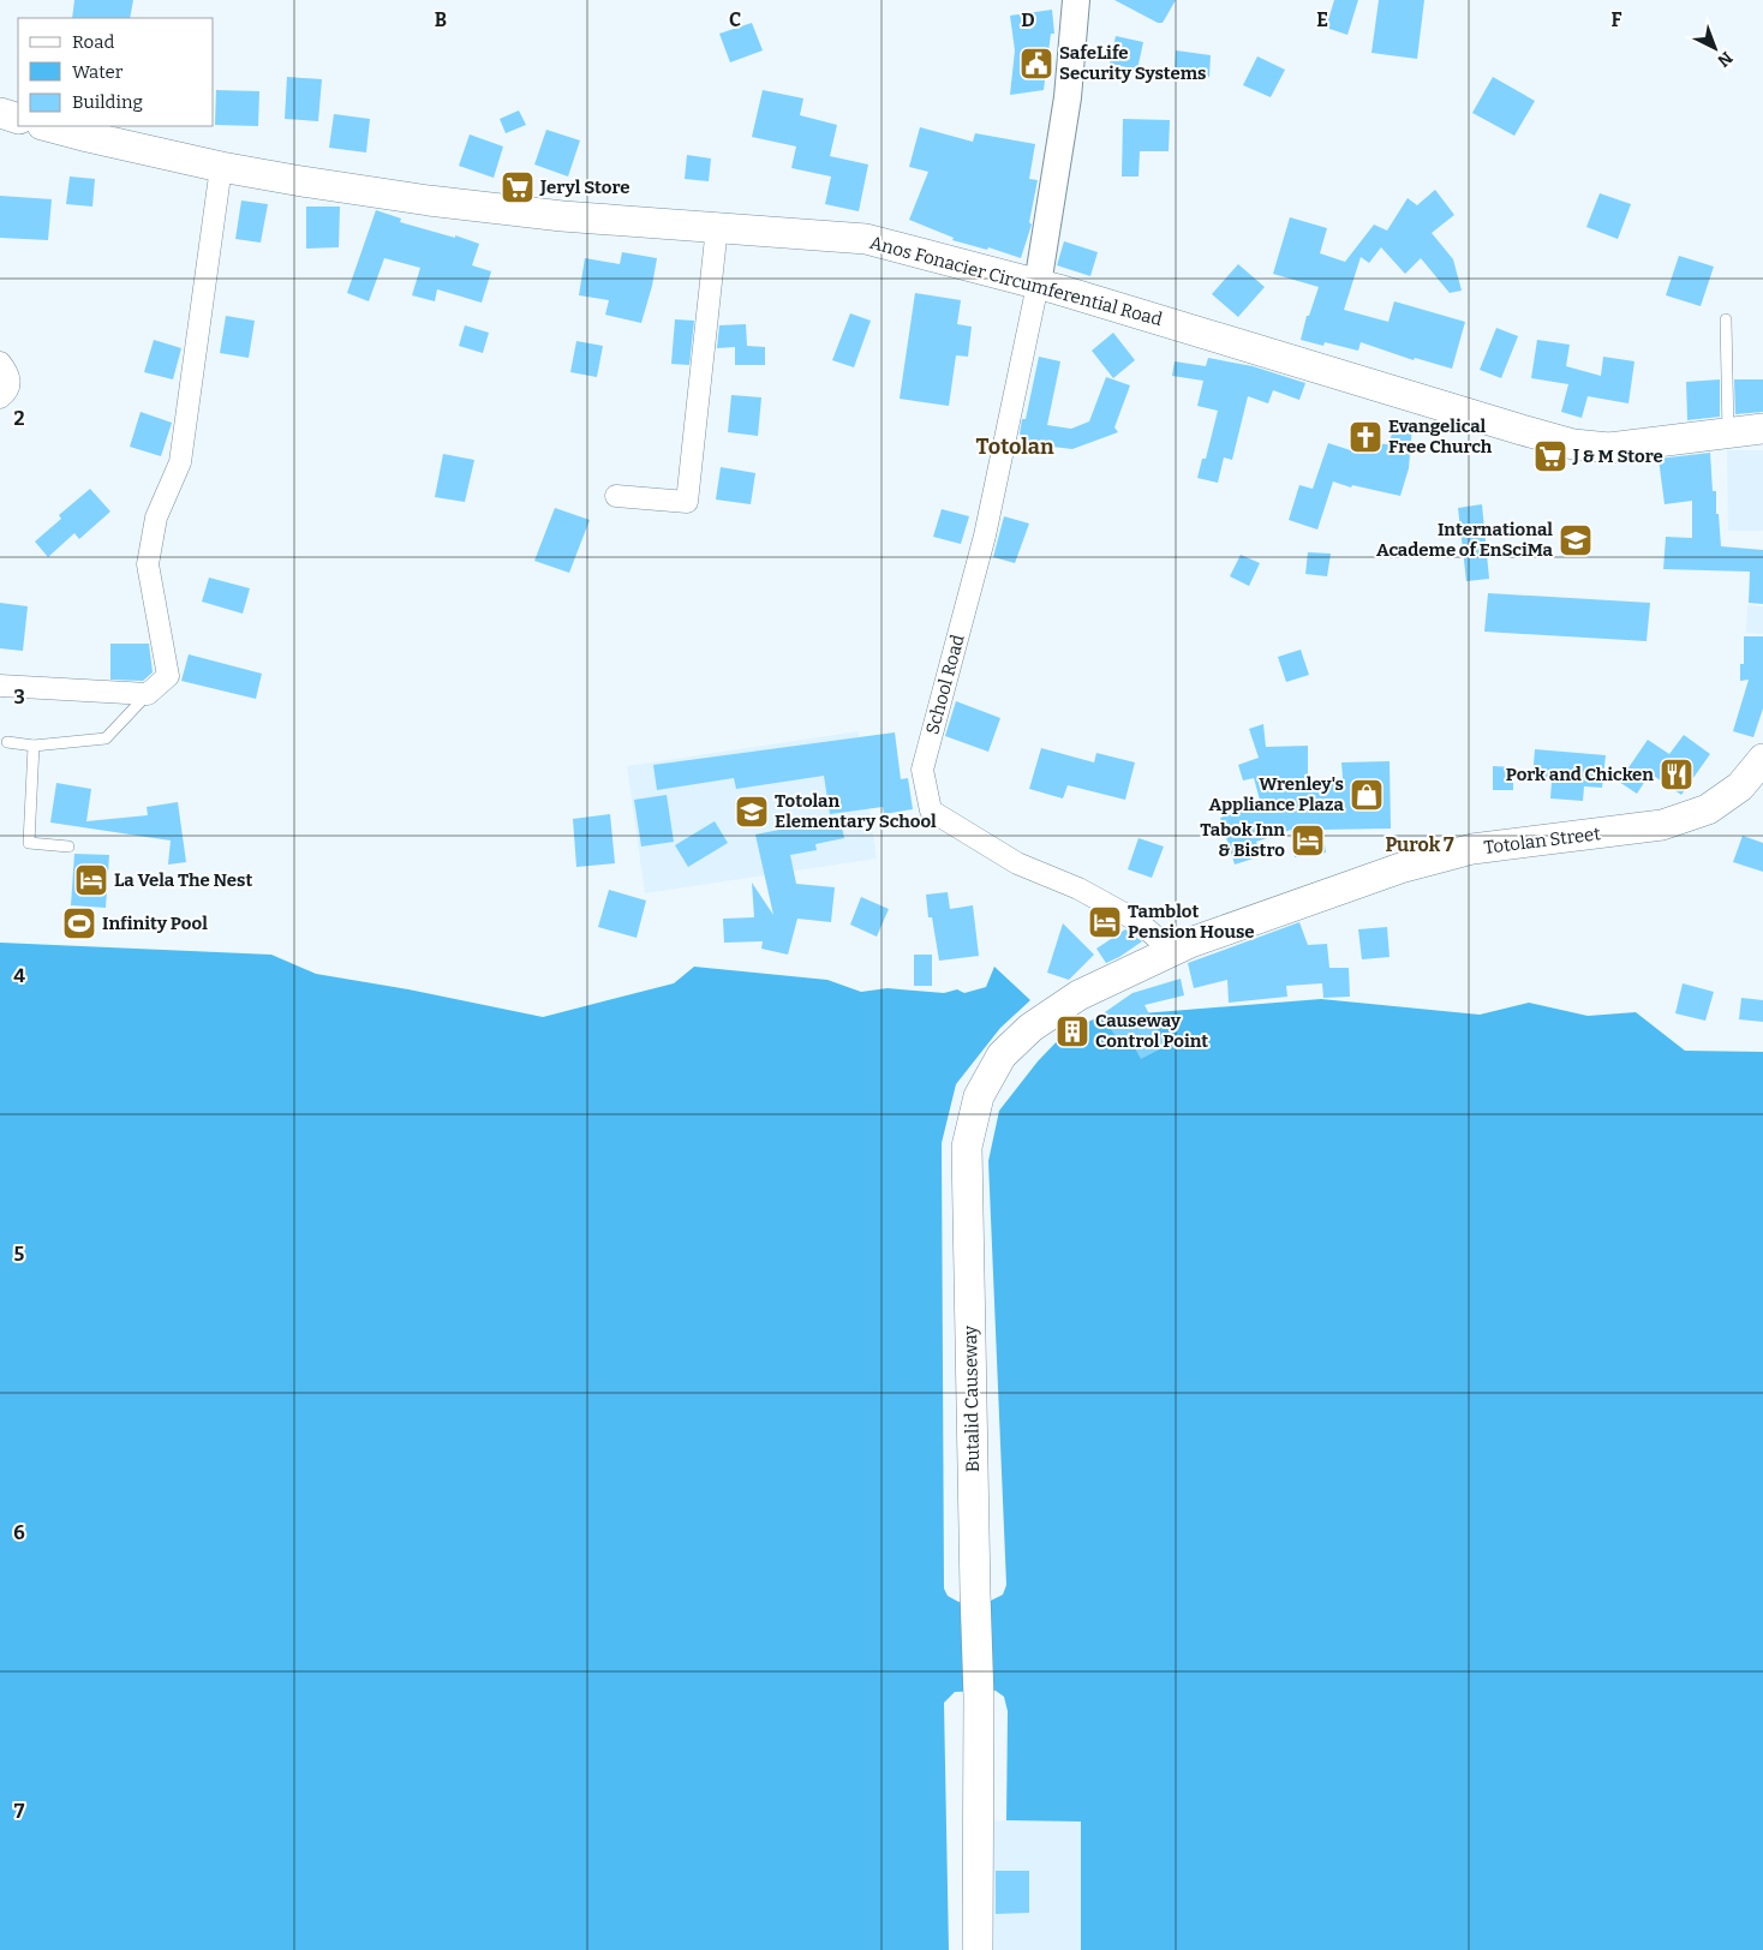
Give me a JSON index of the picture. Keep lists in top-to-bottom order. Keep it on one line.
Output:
{"streets":{"main road":["Anos Fonacier Circumferential Road","Totolan Street","Butalid Causeway"],"street":["School Road"]},"crossings":[["Anos Fonacier Circumferential Road","School Road"],["School Road","Totolan Street"],["School Road","Butalid Causeway"],["Totolan Street","Butalid Causeway"]],"districts":["Totolan","Purok 7"],"places":{"public building":["SafeLife Security Systems"],"supermarket":["Jeryl Store","J & M Store"],"church":["Evangelical Free Church"],"school or university":["International Academe of EnSciMa","Totolan Elementary School"],"restaurant":["Pork and Chicken"],"shop":["Wrenley's Appliance Plaza"],"hotel":["Tabok Inn & Bistro","La Vela The Nest","Tamblot Pension House"],"sports":["Infinity Pool"],"building":["Causeway Control Point"]},"legend":["Road","Water","Building"],"north":"bottom right","grid":{"columns":["B","C","D","E","F"],"rows":["2","3","4","5","6","7"]}}
